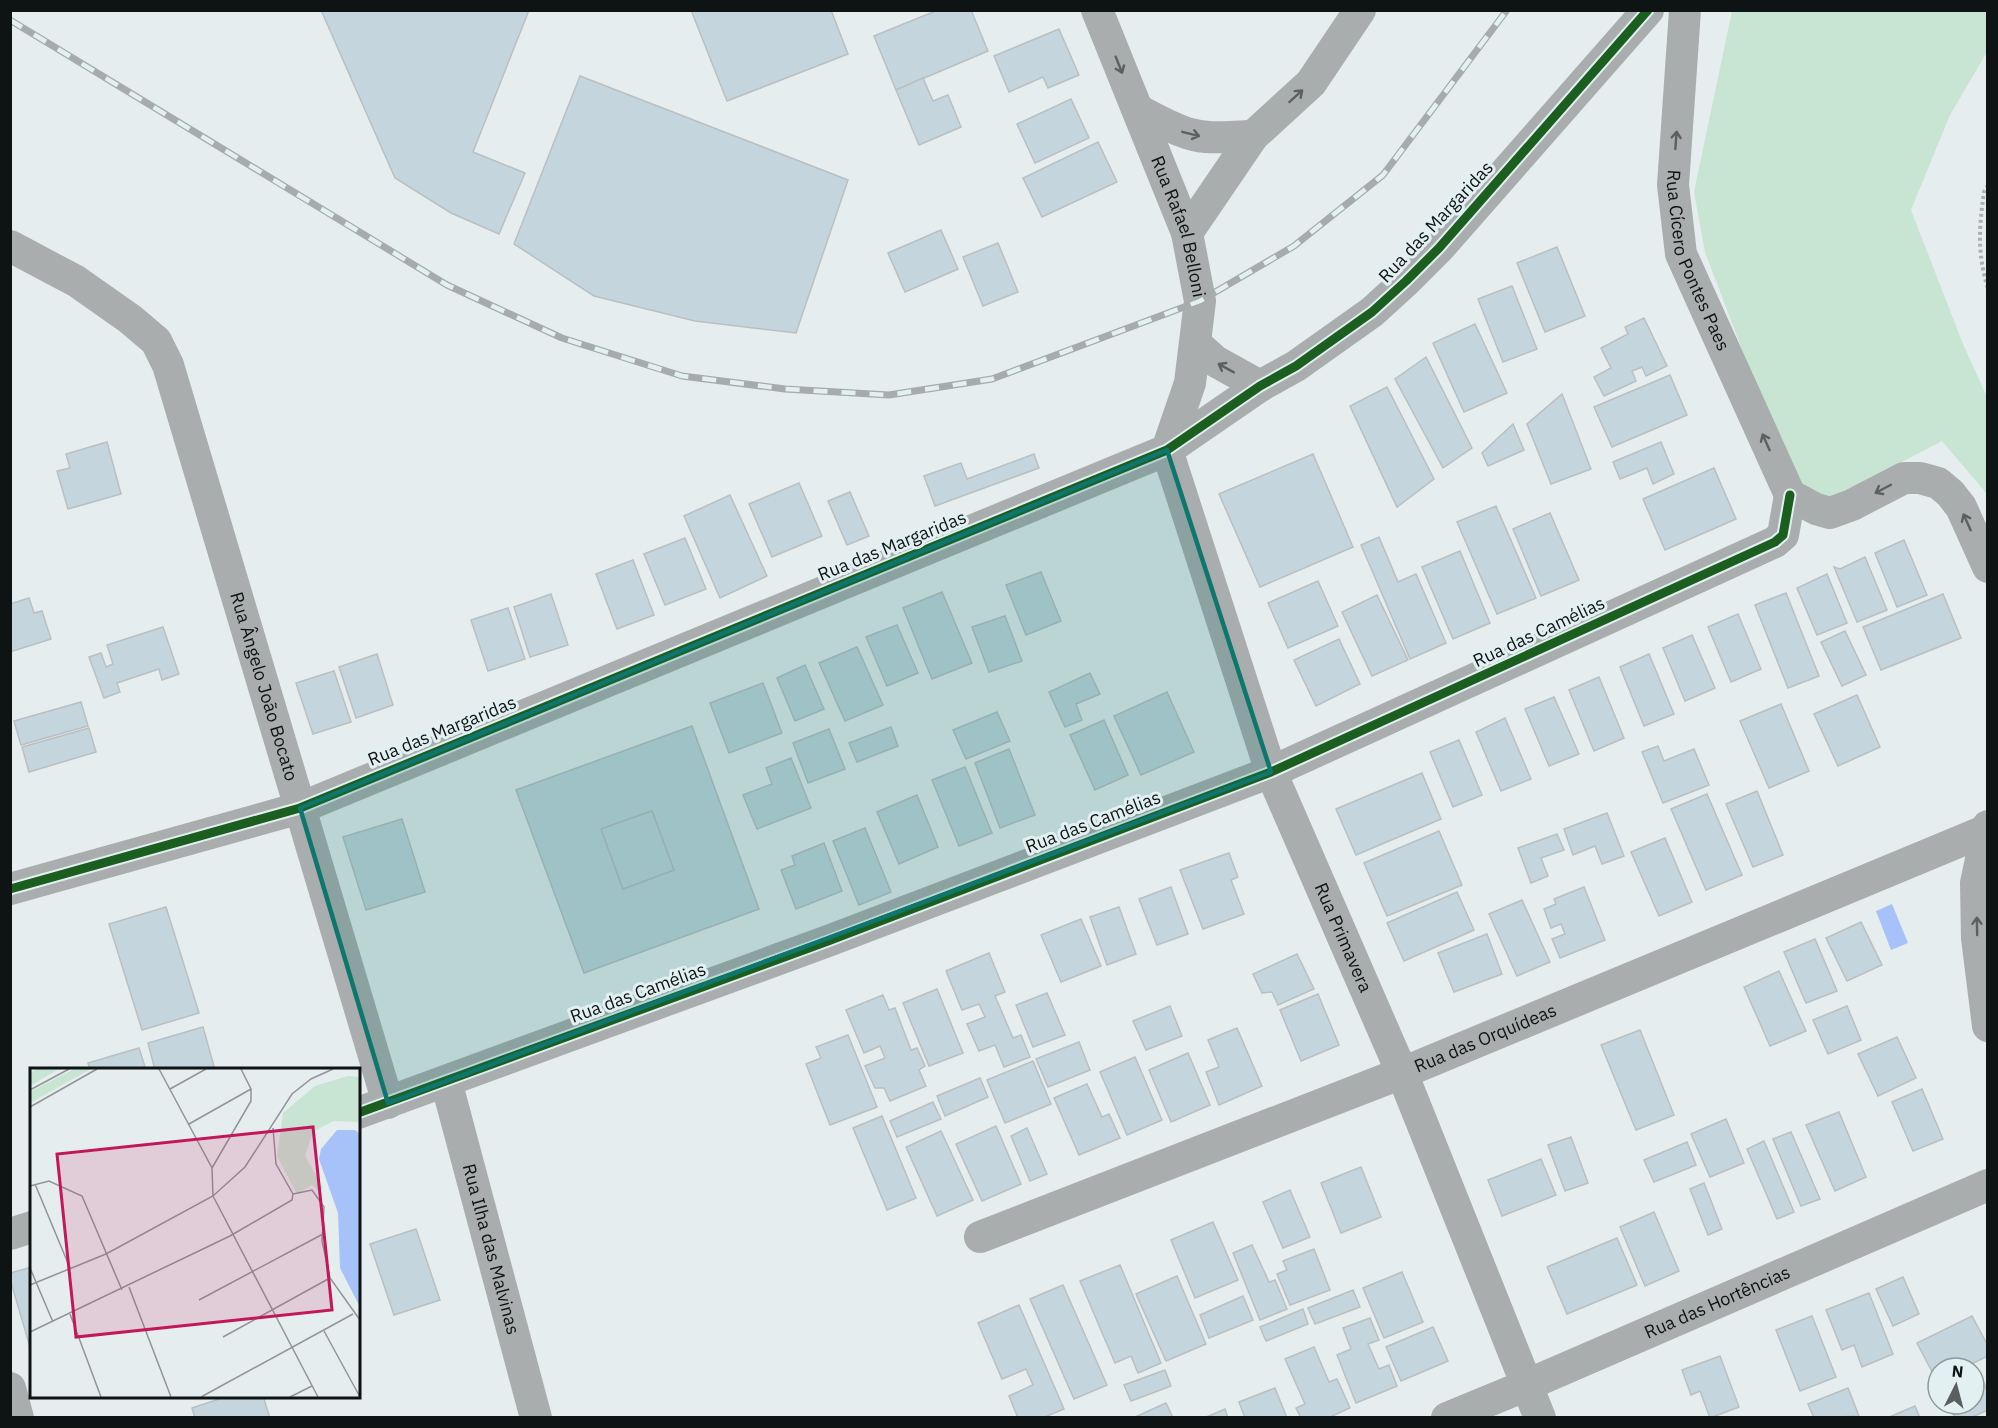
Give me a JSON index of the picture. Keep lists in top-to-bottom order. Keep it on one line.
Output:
{"streets":{"street":["Rua das Margaridas","Rua Rafael Belloni","Rua Cícero Pontes Paes","Rua das Camélias","Rua Ângelo João Bocato","Rua Primavera","Rua das Orquídeas","Rua Ilha das Malvinas","Rua das Hortências"]},"crossings":[["Rua das Margaridas","Rua Rafael Belloni"],["Rua das Margaridas","Rua Ângelo João Bocato"],["Rua das Margaridas","Rua Primavera"],["Rua Rafael Belloni","Rua Primavera"],["Rua Cícero Pontes Paes","Rua das Camélias"],["Rua das Camélias","Rua Ângelo João Bocato"],["Rua das Camélias","Rua Primavera"],["Rua das Camélias","Rua Ilha das Malvinas"],["Rua Primavera","Rua das Orquídeas"],["Rua Primavera","Rua das Hortências"]],"one_way":["Rua Cícero Pontes Paes"],"north":"top"}
